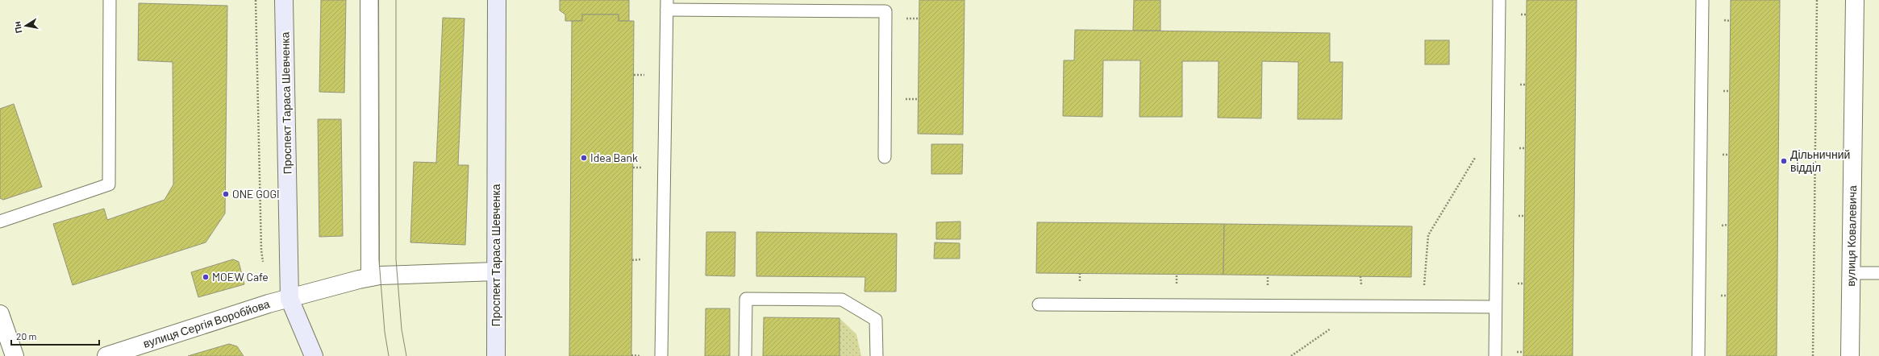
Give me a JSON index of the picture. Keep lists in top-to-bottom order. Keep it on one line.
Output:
{"streets":{"main road":["Проспект Тараса Шевченка"],"street":["вулиця Ковалевича","вулиця Сергія Воробйова"]},"crossings":[["Проспект Тараса Шевченка","вулиця Сергія Воробйова"]],"places":["Idea Bank","Дільничний відділ","ONE GOGI","MOEW Cafe"],"scale_bar":"20 m","north":"left"}
